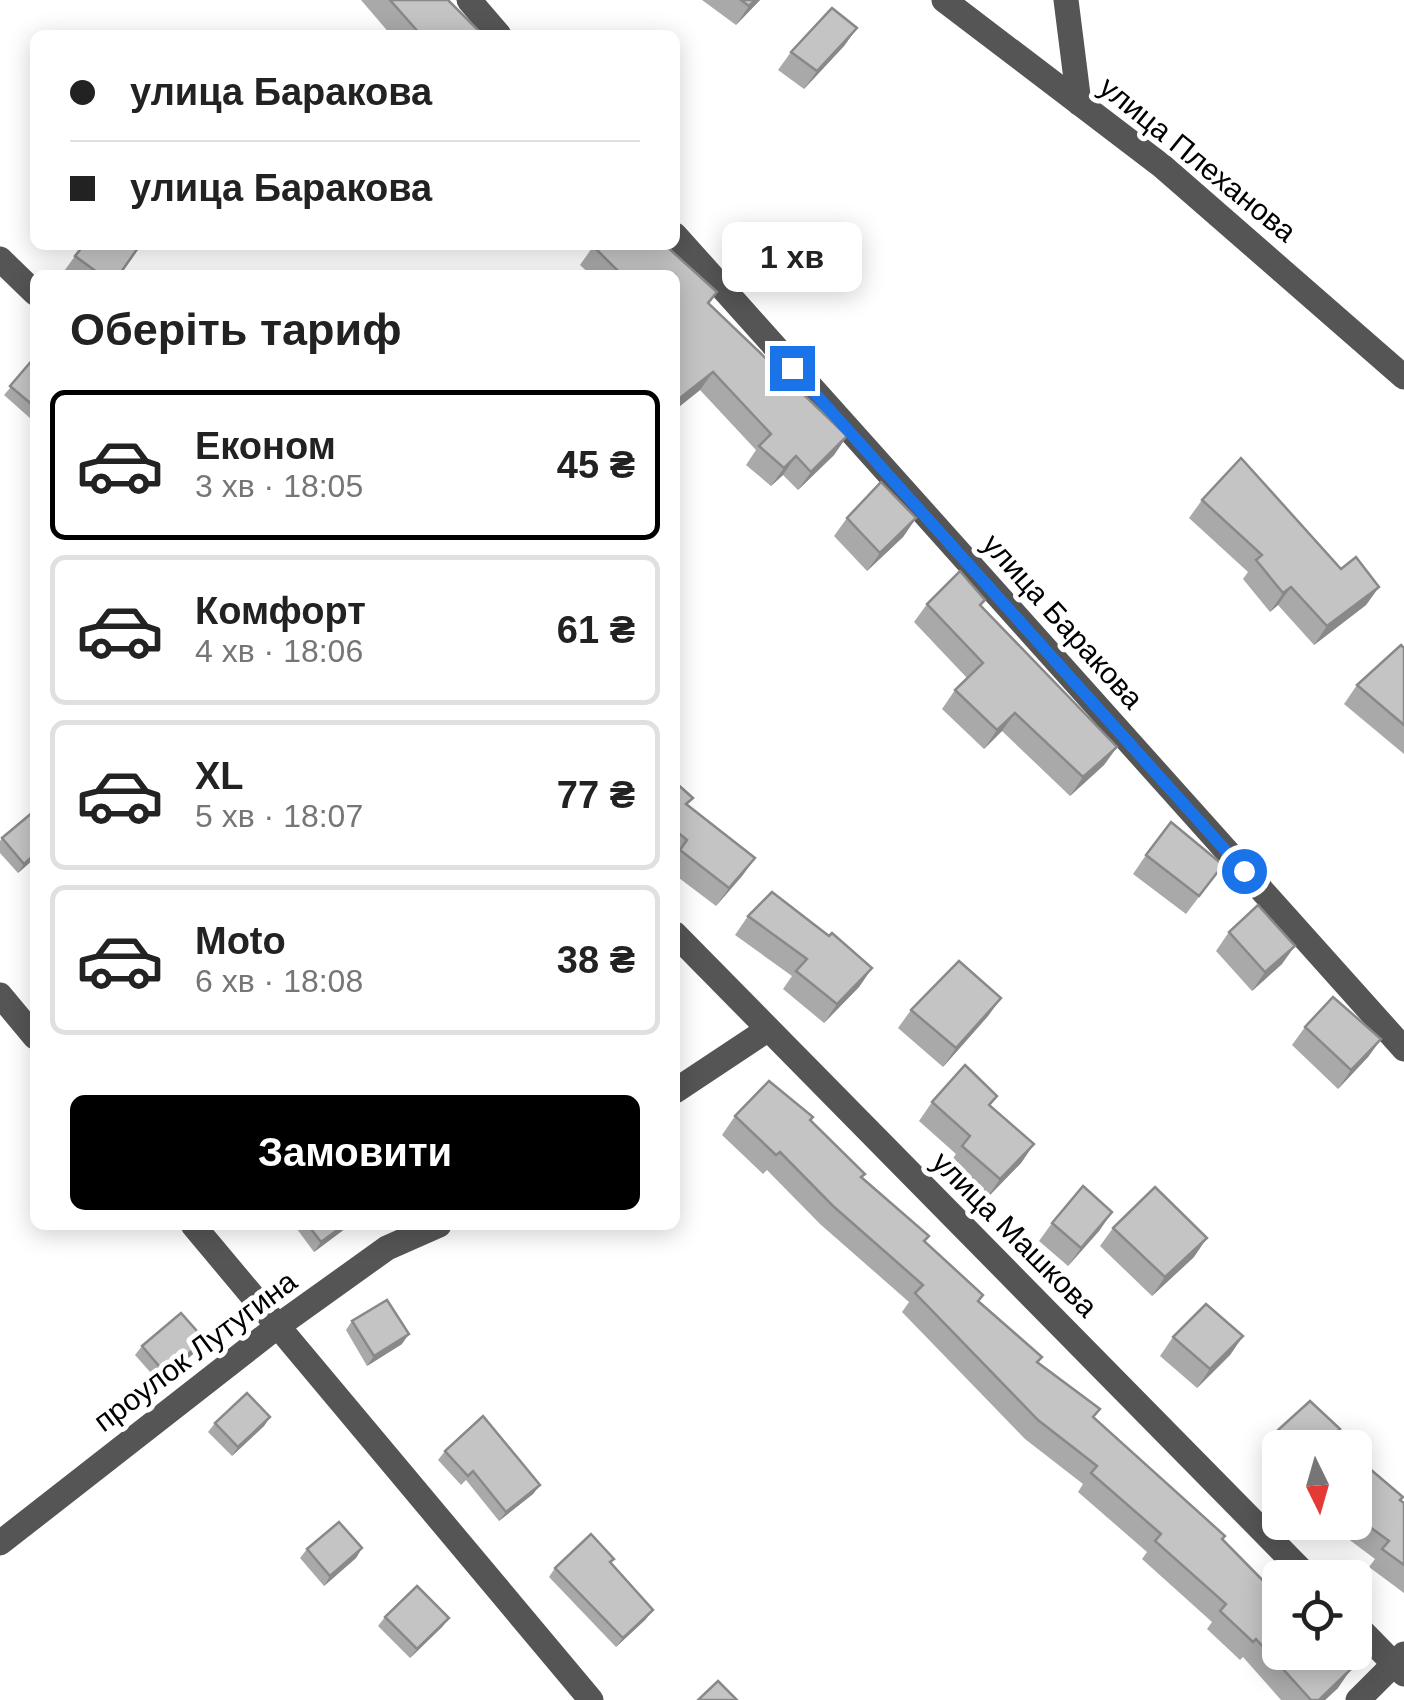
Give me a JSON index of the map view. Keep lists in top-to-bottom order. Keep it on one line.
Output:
{"streets":{"street":["улица Плеханова","улица Баракова","улица Машкова","проулок Лутугина"]},"north":"bottom","page":{"banner":["улица Баракова","улица Баракова"],"bubble":"1 хв","heading":"Оберіть тариф","list":[{"name":"Економ","note":"3 хв · 18:05","value":"45 ₴"},{"name":"Комфорт","note":"4 хв · 18:06","value":"61 ₴"},{"name":"XL","note":"5 хв · 18:07","value":"77 ₴"},{"name":"Moto","note":"6 хв · 18:08","value":"38 ₴"}],"buttons":"Замовити"}}
